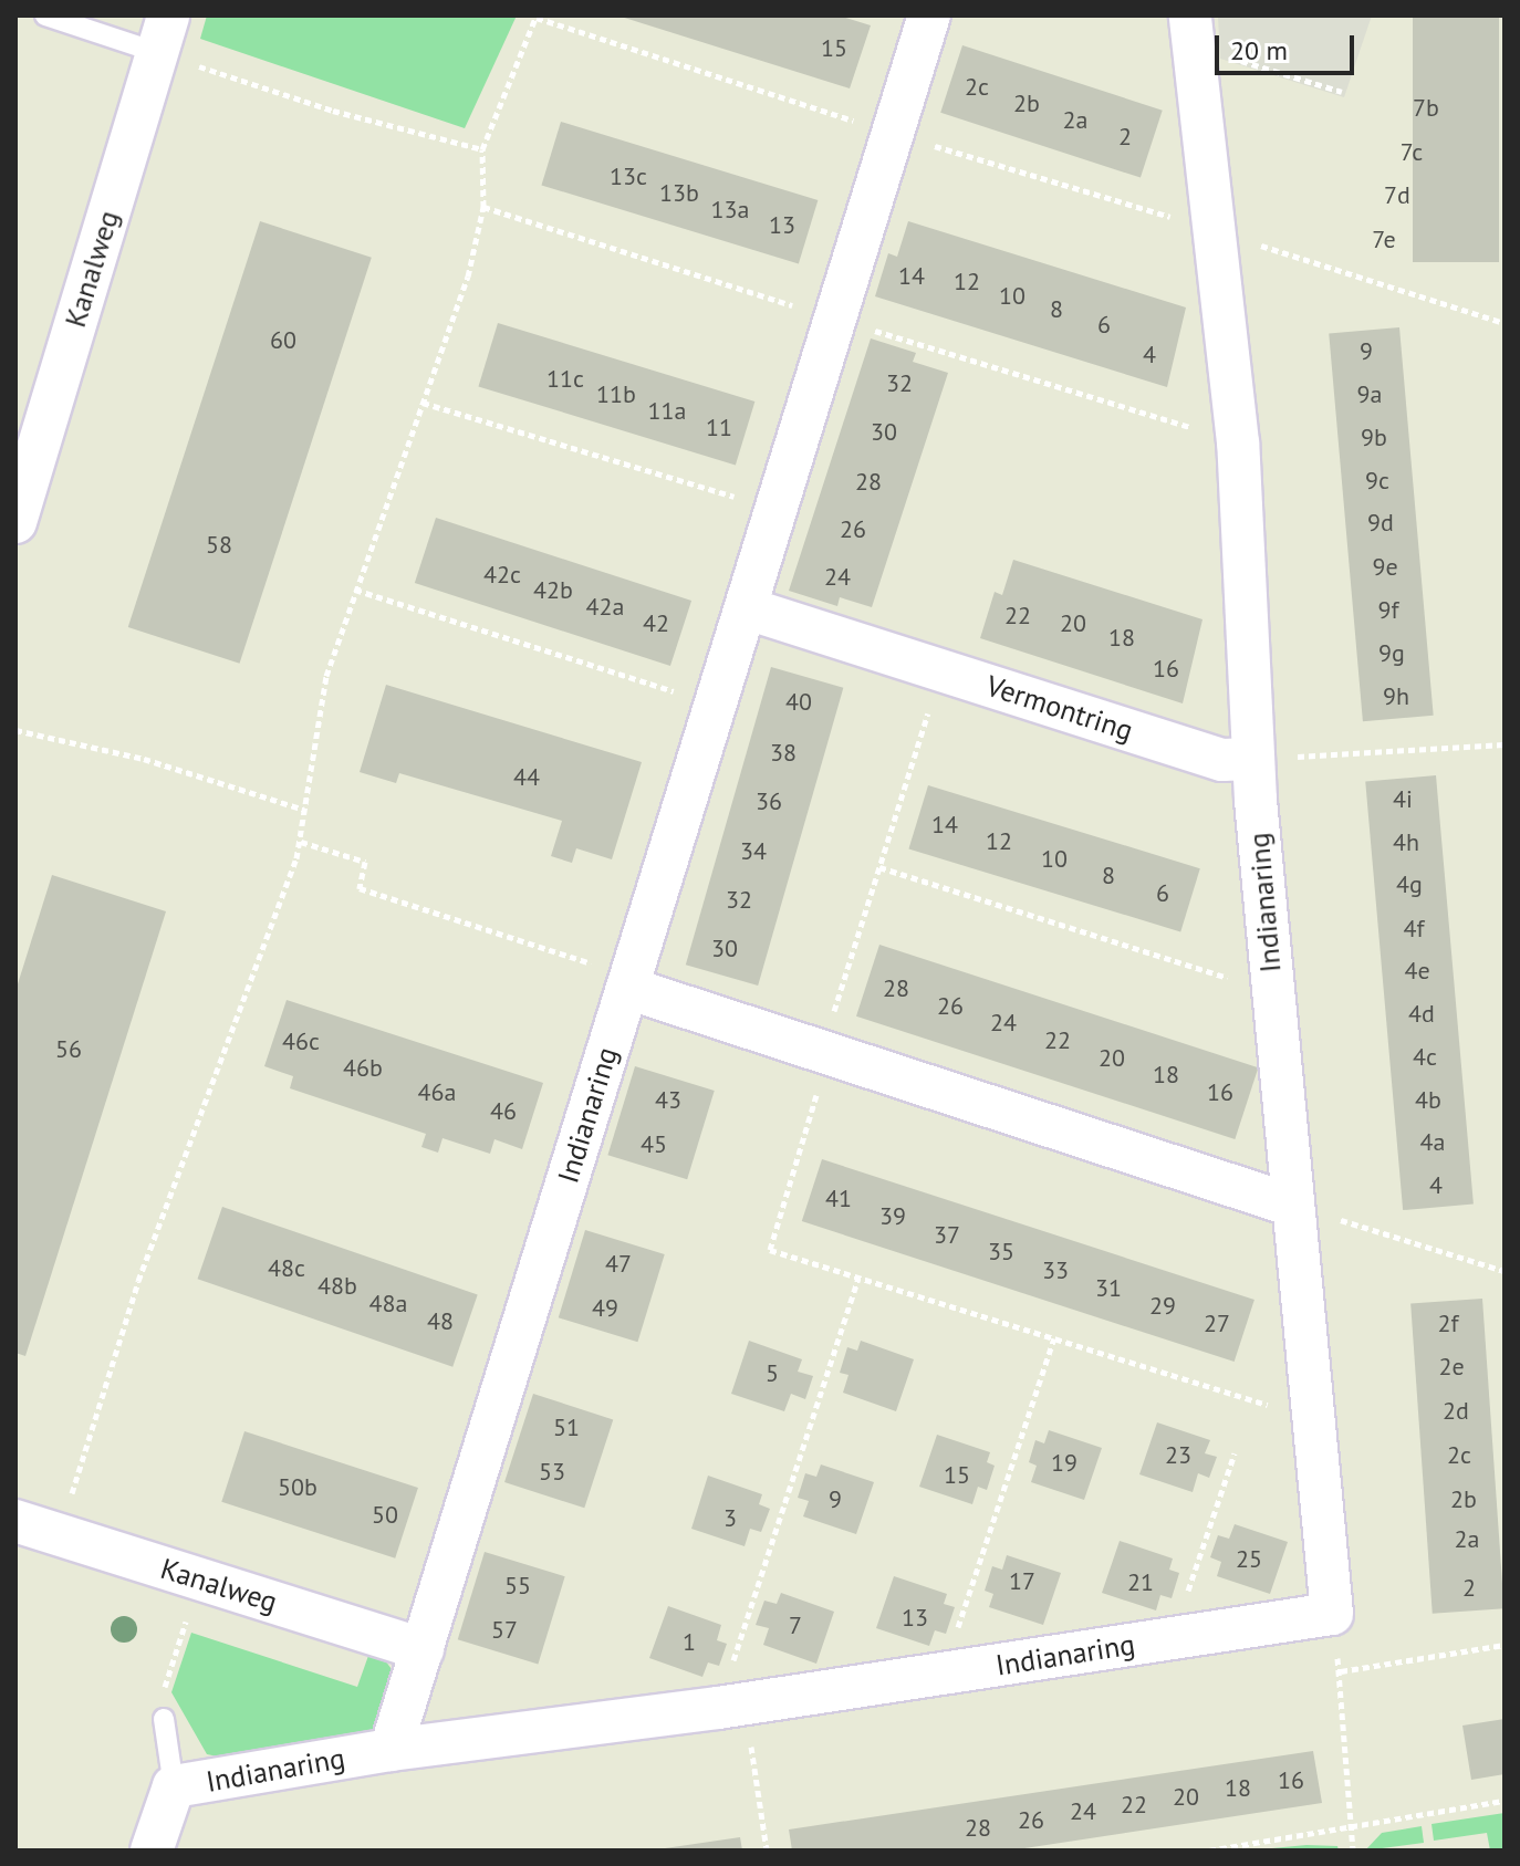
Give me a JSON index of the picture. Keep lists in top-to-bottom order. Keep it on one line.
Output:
{"streets":{"street":["Kanalweg","Vermontring","Indianaring"]},"crossings":[["Kanalweg","Indianaring"],["Vermontring","Indianaring"]],"house_numbers":["15","2c","2b","7b","2a","2","7c","13c","13b","7d","13a","13","7e","14","12","10","8","6","60","9","4","11c","32","11b","9a","11a","11","30","9b","9c","28","9d","26","58","9e","42c","24","42b","42a","9f","22","42","20","18","9g","16","9h","40","38","44","4i","36","14","12","4h","34","10","8","4g","6","32","4f","30","4e","28","26","4d","24","22","46c","56","4c","20","46b","18","46a","16","43","4b","46","4a","45","4","41","39","37","35","47","48c","33","48b","31","48a","29","49","48","27","2f","2e","5","2d","51","23","2c","19","53","15","50b","9","2b","50","3","2a","25","17","21","55","2","13","7","57","1","16","18","20","22","24","26","28"],"scale_bar":"20 m"}
